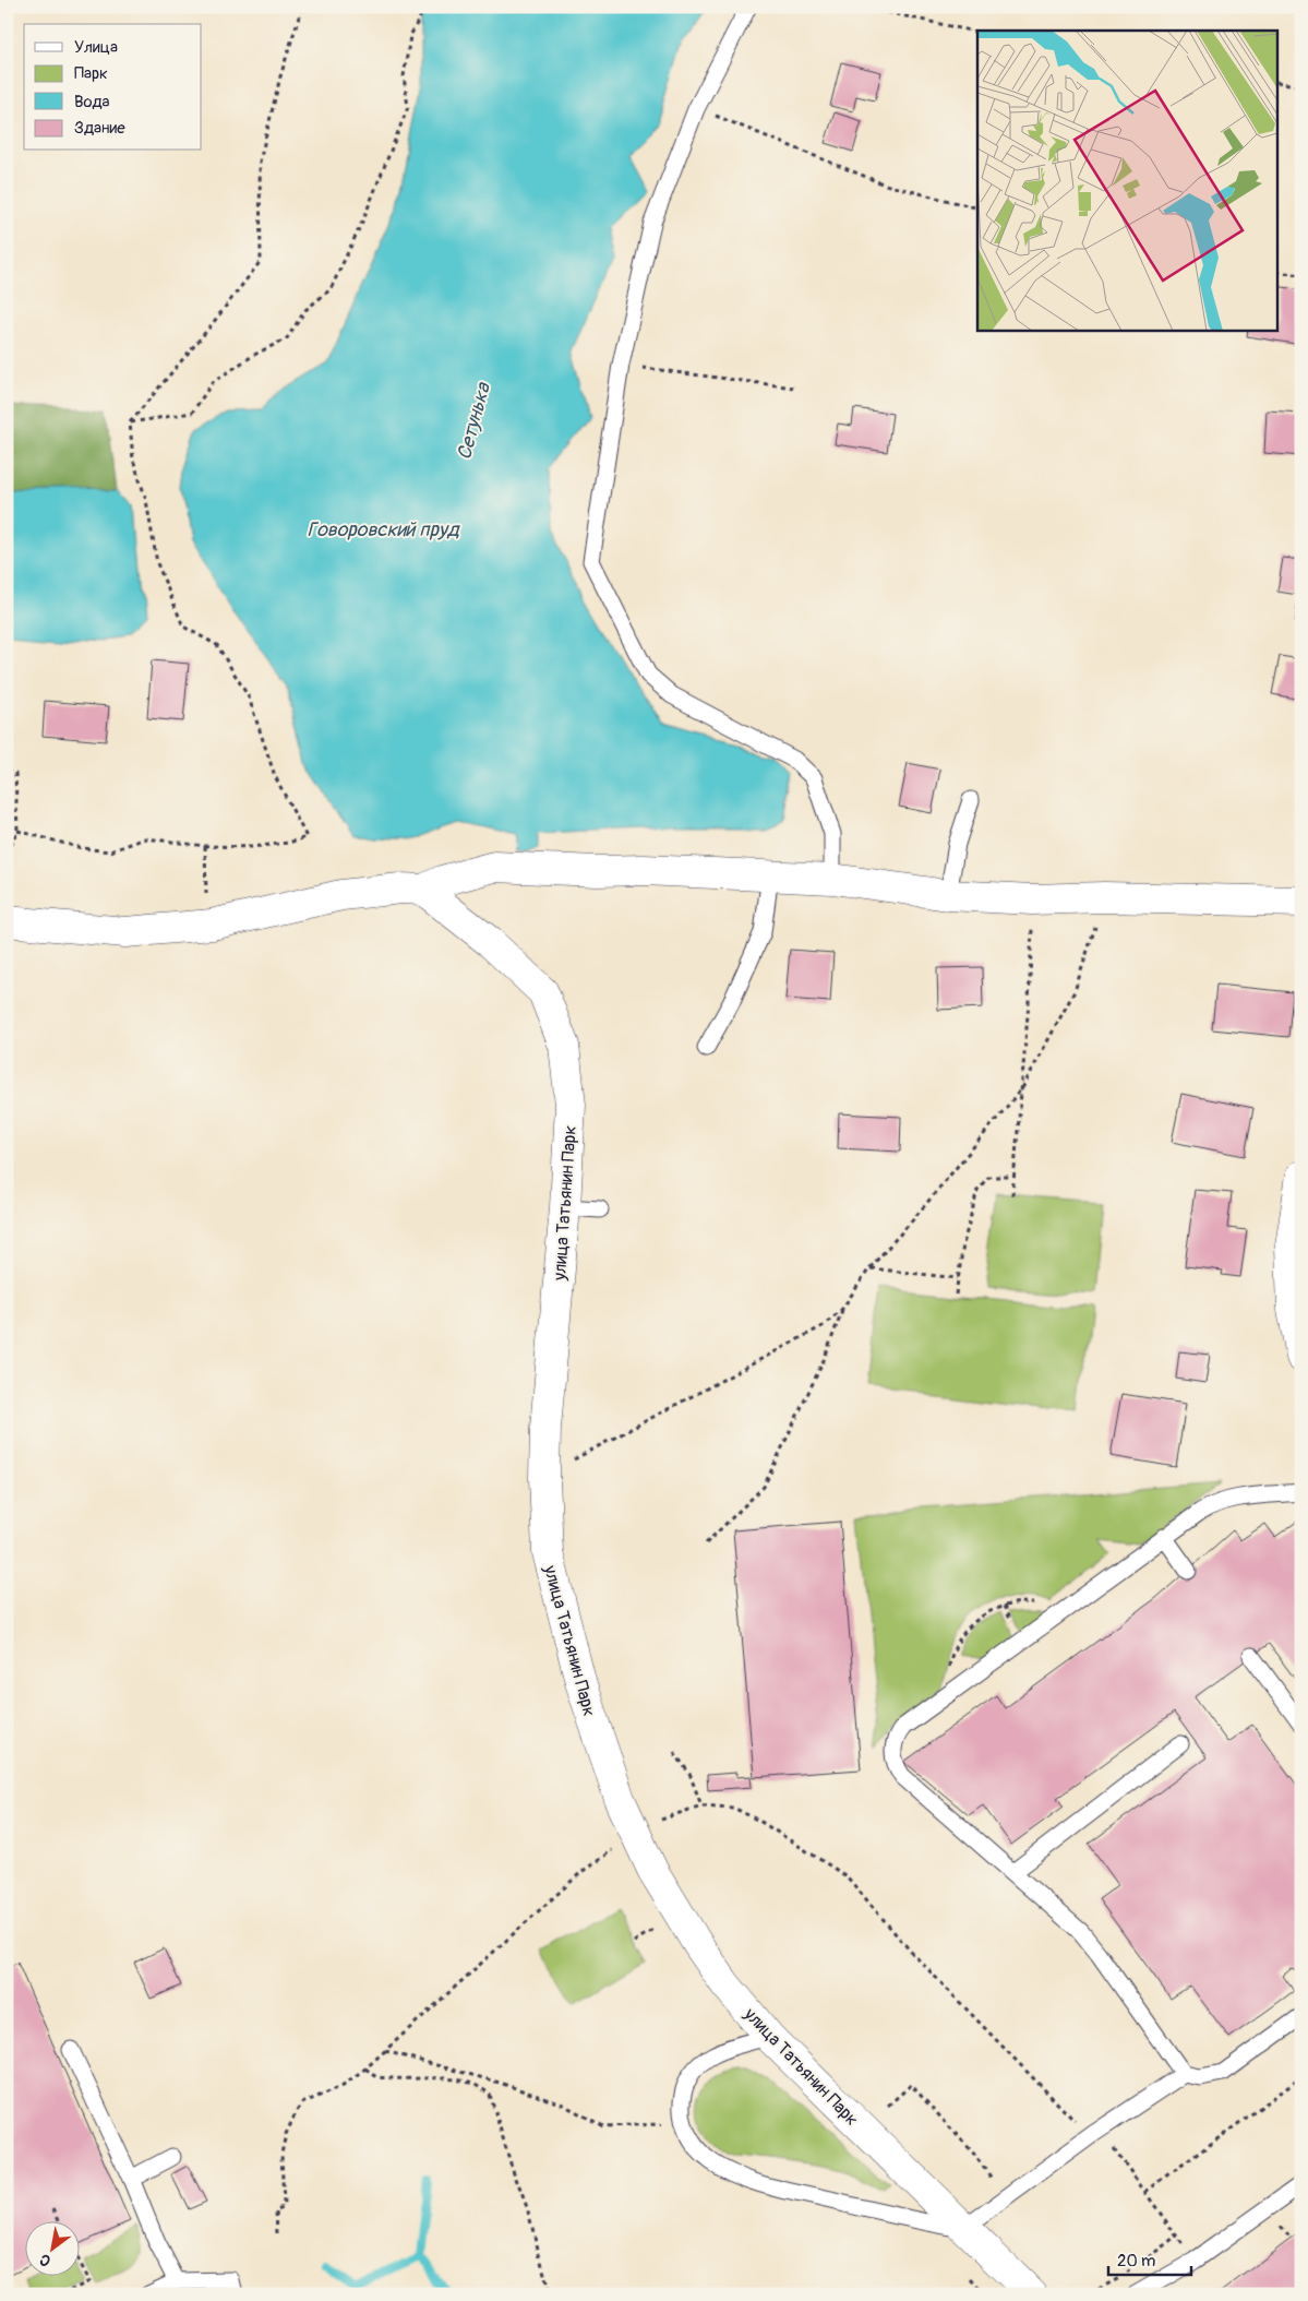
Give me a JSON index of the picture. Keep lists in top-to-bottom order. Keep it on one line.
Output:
{"streets":{"street":["улица Татьянин Парк"]},"water":["Сетунька","Говоровский пруд"],"legend":["Улица","Парк","Вода","Здание"],"scale_bar":"20 m","north":"bottom left"}
